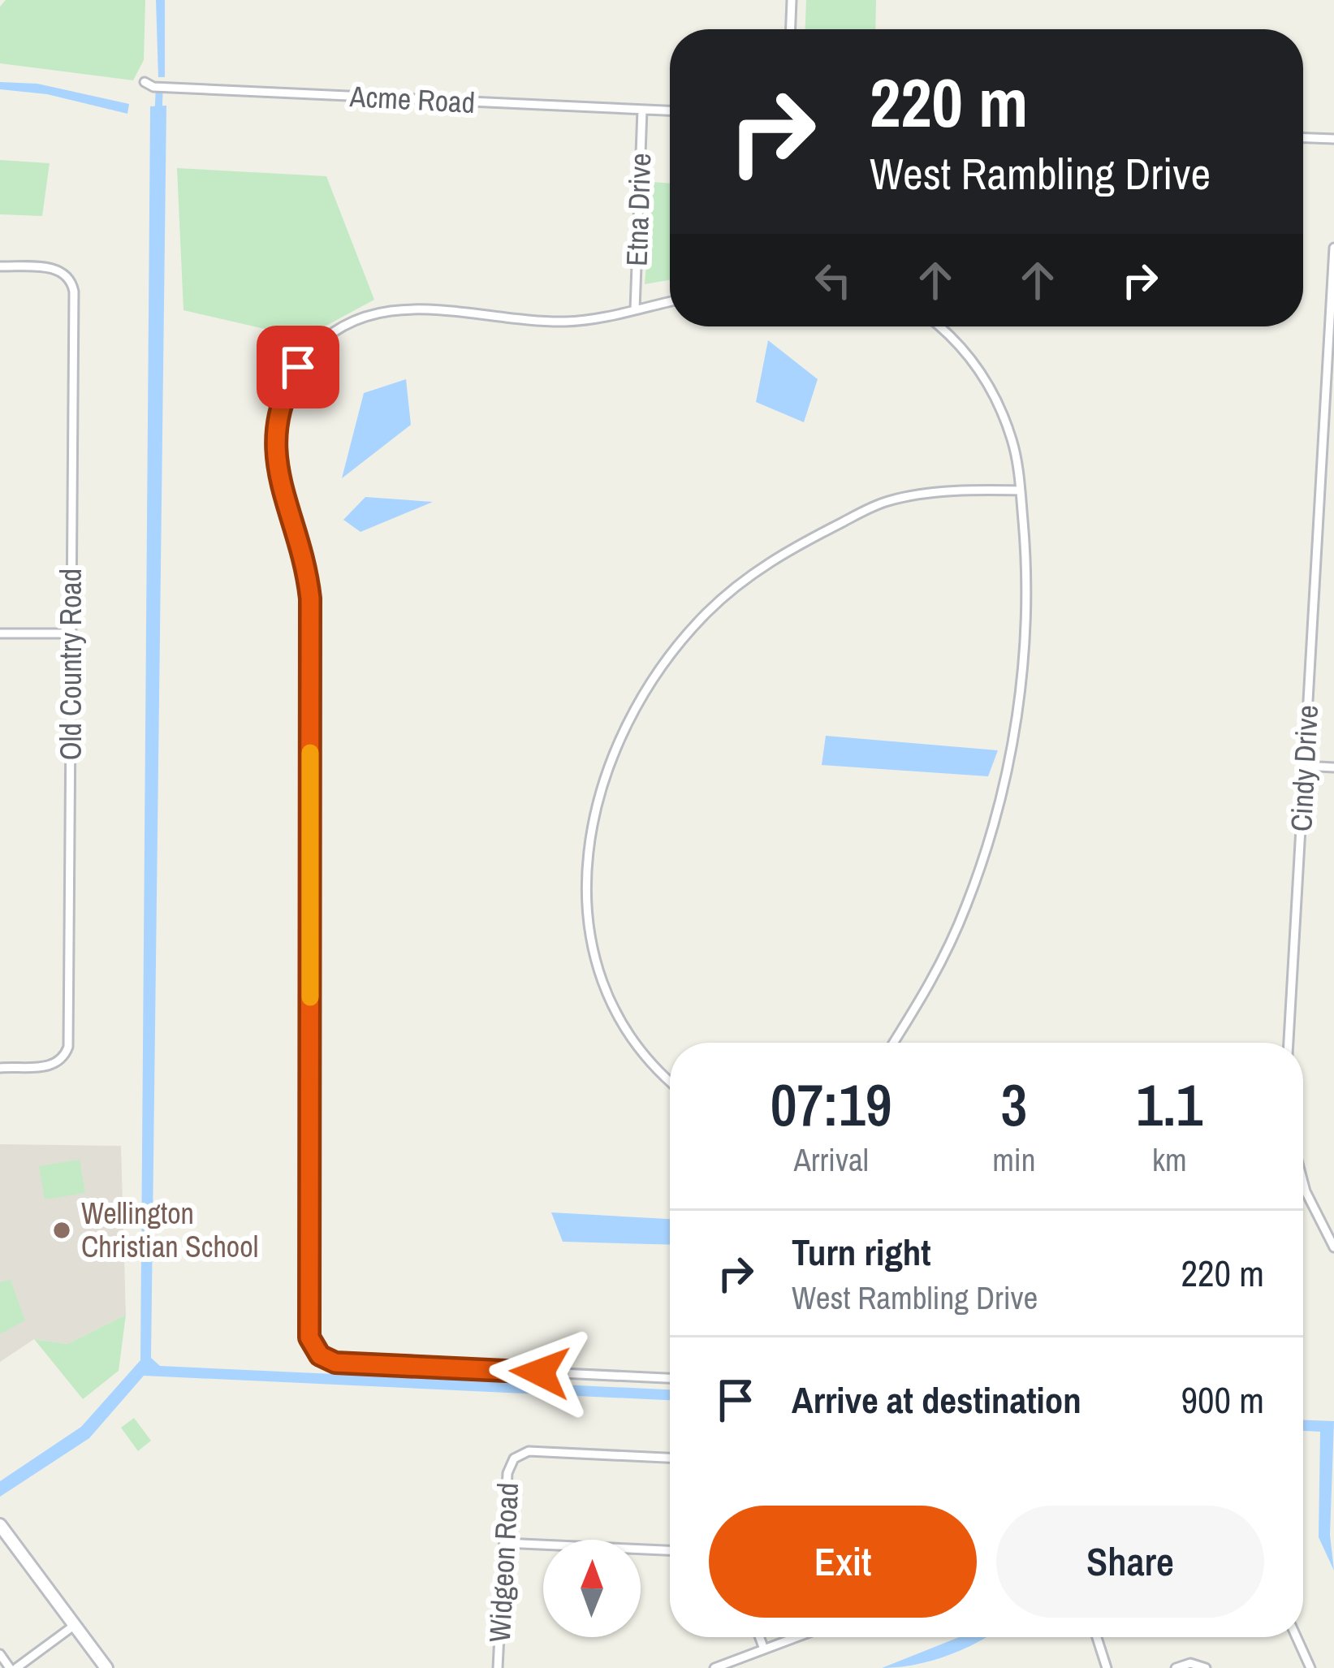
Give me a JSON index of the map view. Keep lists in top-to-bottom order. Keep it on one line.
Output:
{"streets":{"street":["Acme Road","Etna Drive","Old Country Road","Cindy Drive","Widgeon Road"]},"crossings":[["Acme Road","Etna Drive"]],"places":["Wellington Christian School"],"north":"top","page":{"turn":["220 m","West Rambling Drive"],"eta":["07:19","Arrival","3","min","1.1","km"],"list":[{"name":"Turn right","note":"West Rambling Drive","value":"220 m"},{"name":"Arrive at destination","value":"900 m"}],"buttons":["Exit","Share"]}}
